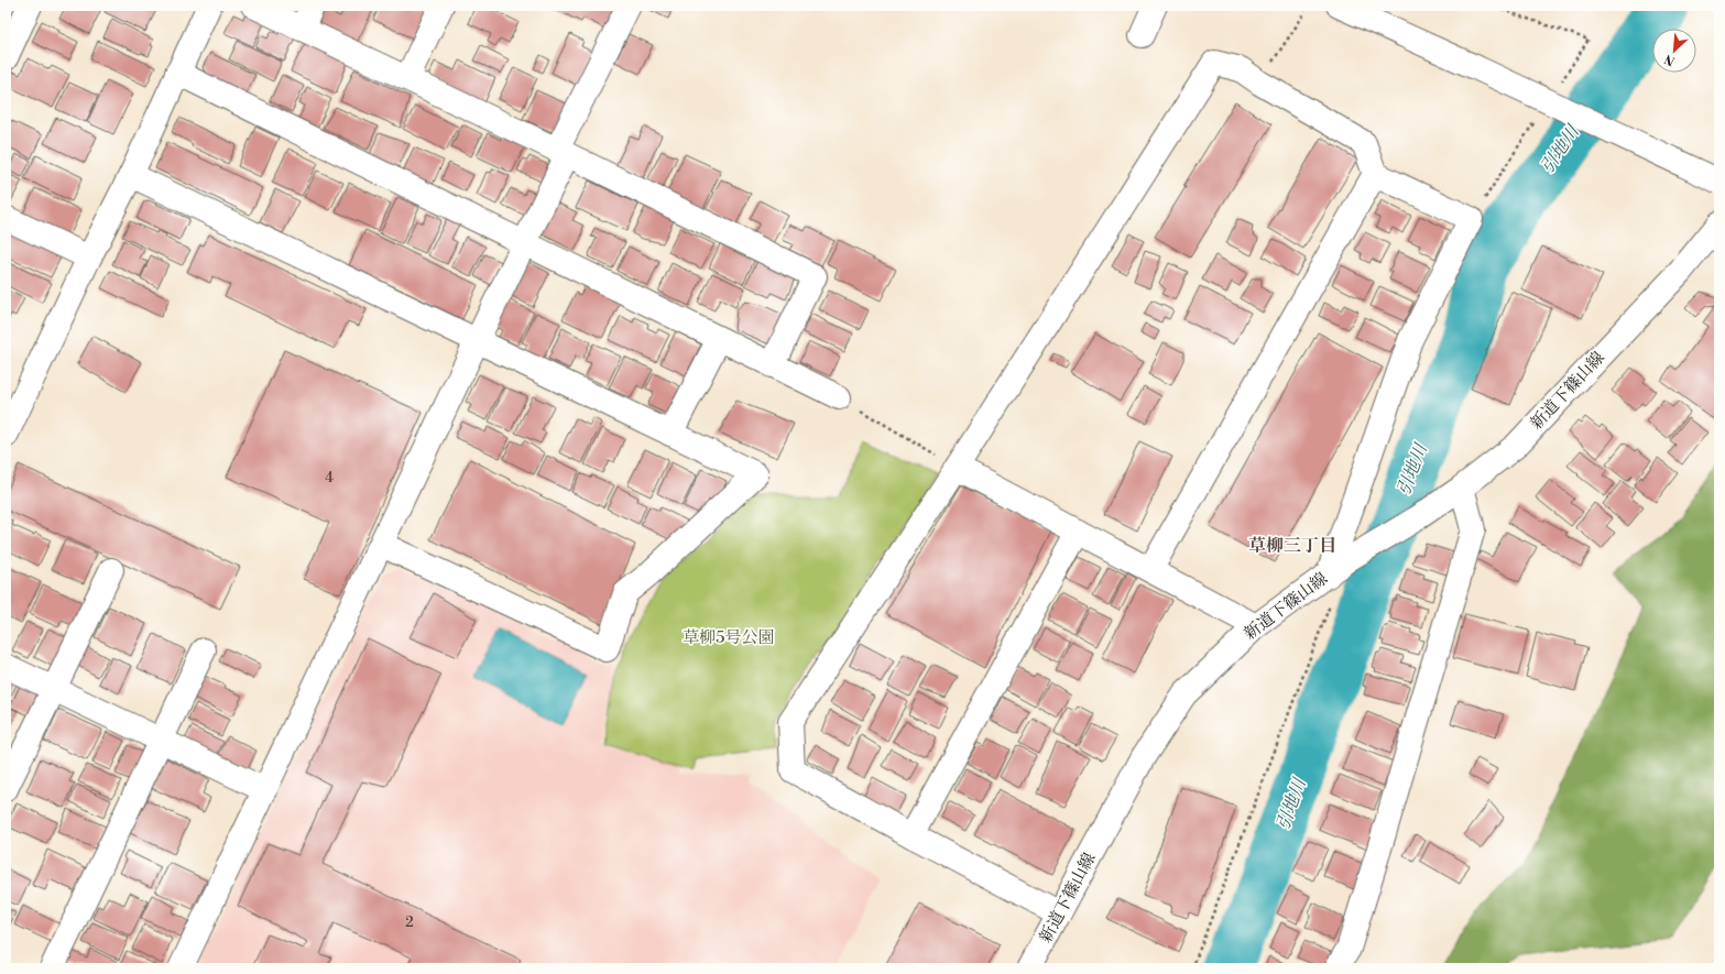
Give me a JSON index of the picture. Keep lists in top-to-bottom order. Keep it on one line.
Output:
{"streets":{"street":["新道下篠山線"]},"districts":["草柳三丁目"],"water":["引地川"],"parks":["草柳5号公園"],"house_numbers":["4","2"],"north":"bottom left"}
